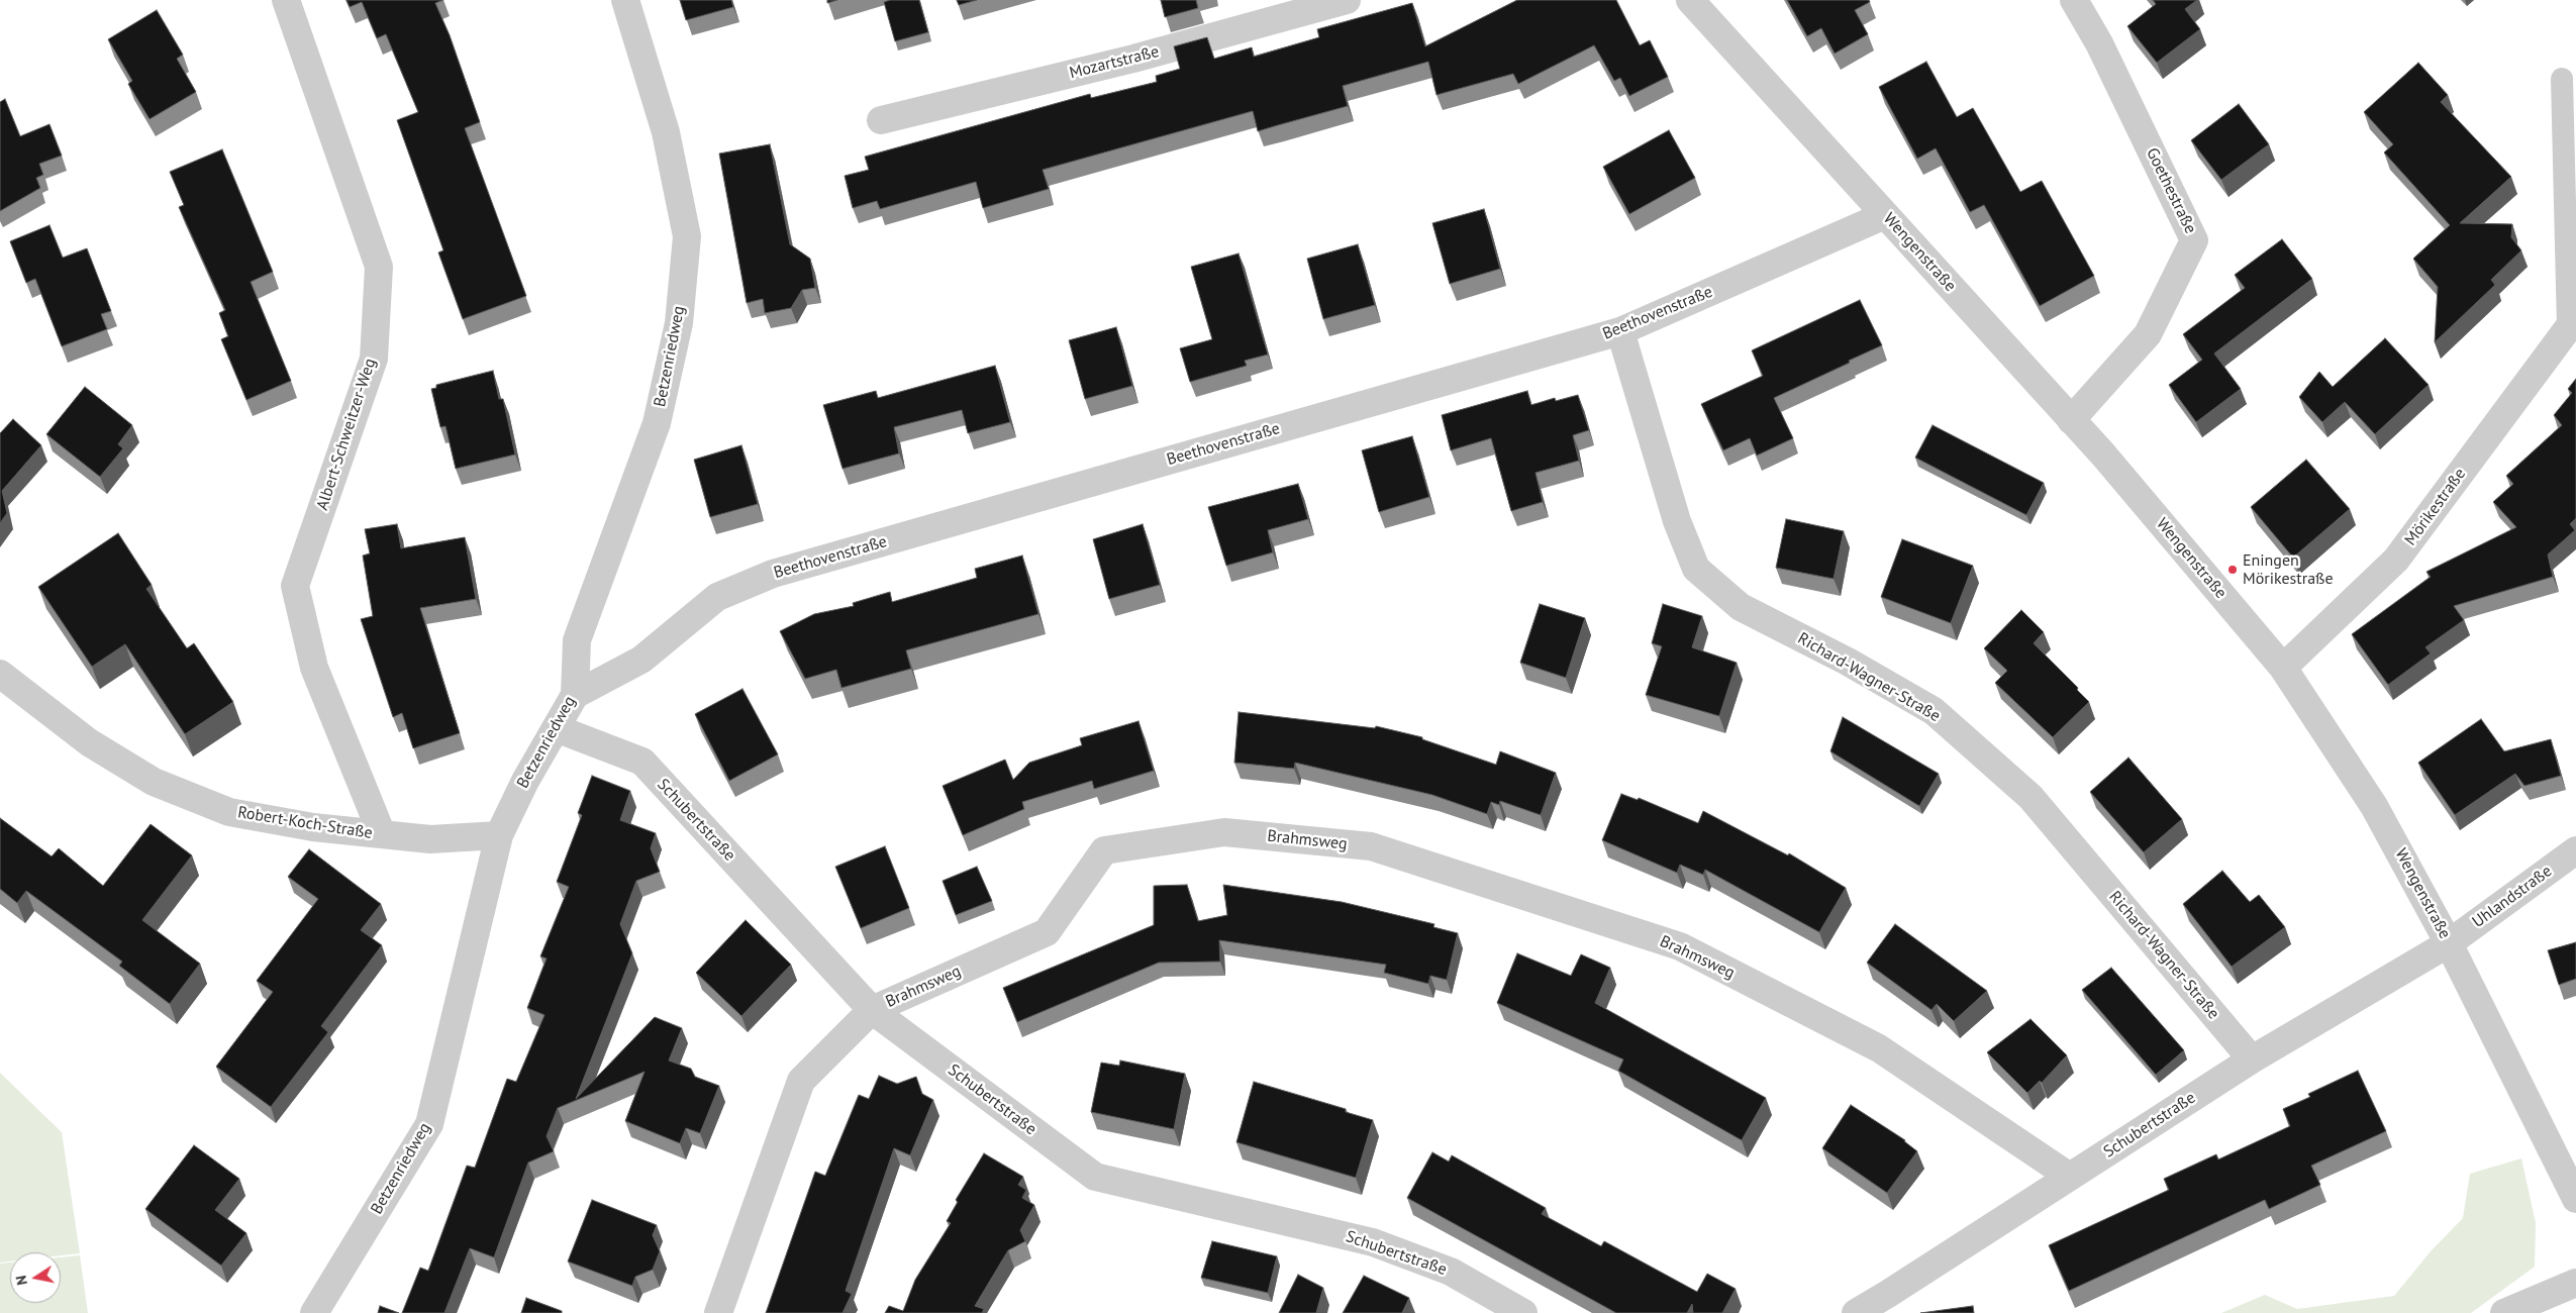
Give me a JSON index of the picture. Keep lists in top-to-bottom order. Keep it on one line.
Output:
{"streets":{"street":["Mozartstraße","Goethestraße","Wengenstraße","Beethovenstraße","Betzenriedweg","Albert-Schweitzer-Weg","Mörikestraße","Richard-Wagner-Straße","Schubertstraße","Robert-Koch-Straße","Brahmsweg","Uhlandstraße"]},"crossings":[["Goethestraße","Wengenstraße"],["Wengenstraße","Beethovenstraße"],["Wengenstraße","Mörikestraße"],["Wengenstraße","Schubertstraße"],["Wengenstraße","Uhlandstraße"],["Beethovenstraße","Betzenriedweg"],["Beethovenstraße","Richard-Wagner-Straße"],["Betzenriedweg","Schubertstraße"],["Betzenriedweg","Robert-Koch-Straße"],["Albert-Schweitzer-Weg","Robert-Koch-Straße"],["Richard-Wagner-Straße","Schubertstraße"],["Schubertstraße","Brahmsweg"],["Schubertstraße","Uhlandstraße"]],"places":["Eningen Mörikestraße"],"north":"left"}
